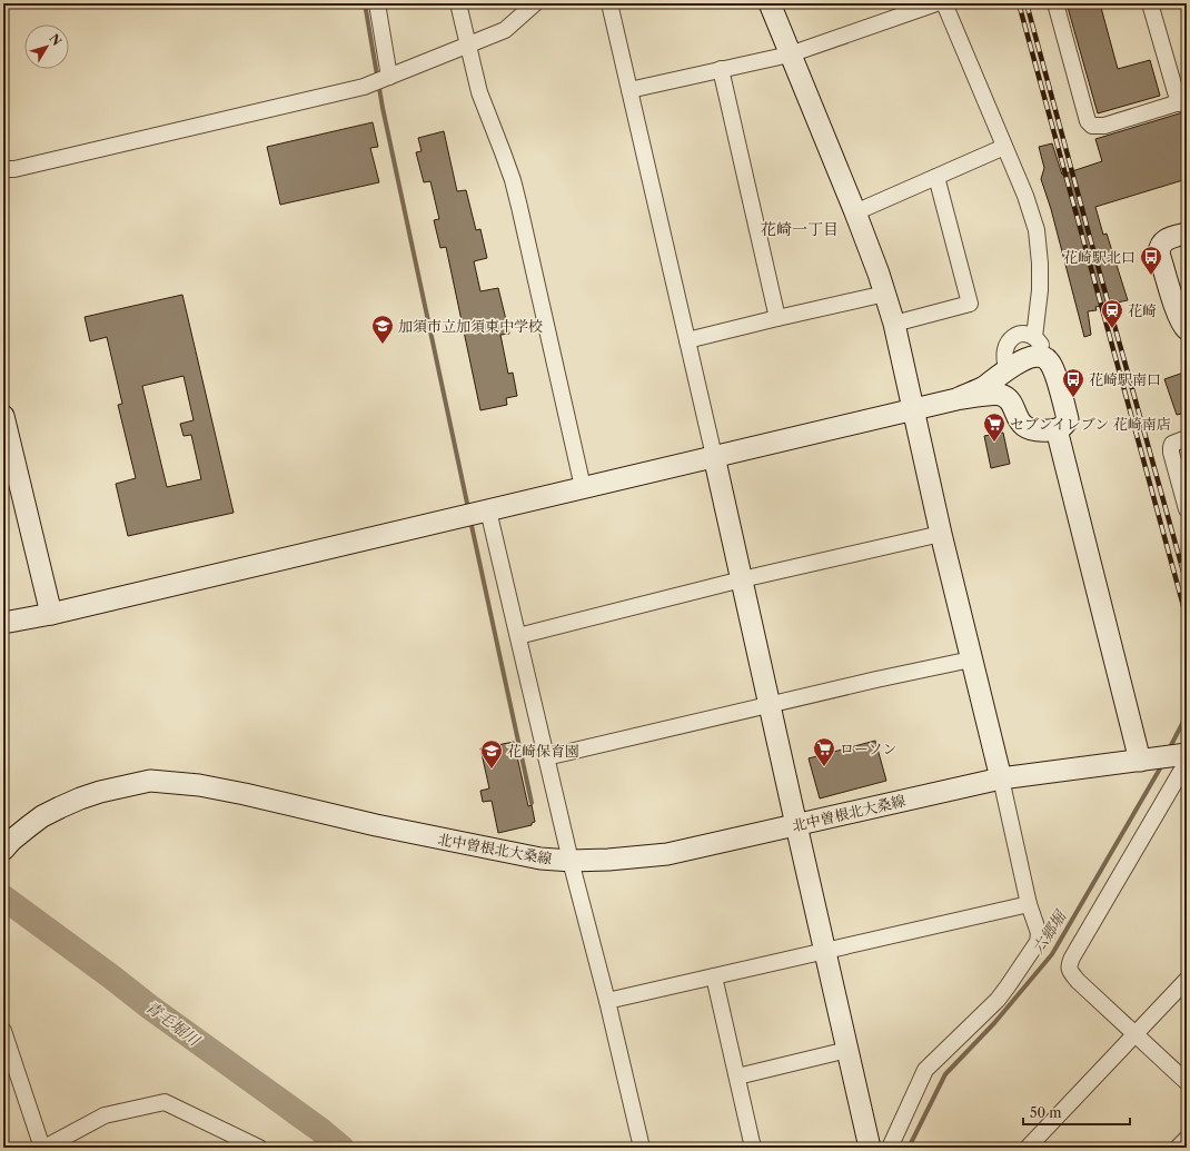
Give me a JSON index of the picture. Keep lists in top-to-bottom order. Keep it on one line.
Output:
{"streets":{"street":["北中曽根北大桑線"]},"districts":["花崎一丁目"],"water":["六郷堀","青毛堀川"],"places":{"bus stop":["花崎駅北口","花崎駅南口"],"station":["花崎"],"school or university":["加須市立加須東中学校","花崎保育園"],"supermarket":["セブンイレブン 花崎南店","ローソン"]},"scale_bar":"50 m","north":"top right"}
